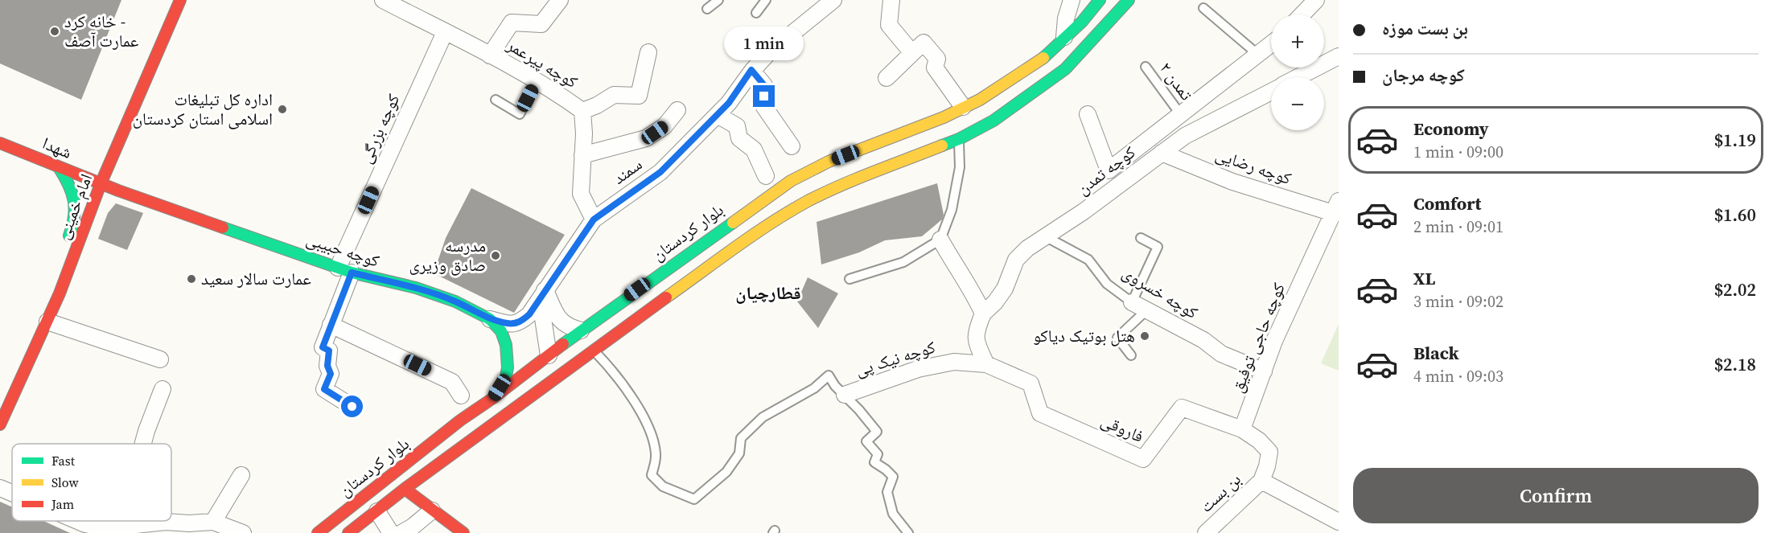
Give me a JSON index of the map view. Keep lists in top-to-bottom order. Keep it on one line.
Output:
{"streets":{"main road":["شهدا","امام خمینی","بلوار کردستان","کوچه حبیبی"],"street":["کوچه پیرعمر","کوچه بزرگی","کوچه رضایی","کوچه تمدن","سمند","کوچه خسروی","کوچه حاجی توفیق","کوچه نیک پی","فاروقی","بن بست"],"lane":["تمدن ۲"]},"crossings":[["کوچه پیرعمر","کوچه بزرگی"],["کوچه پیرعمر","سمند"],["تمدن ۲","کوچه تمدن"],["کوچه بزرگی","کوچه حبیبی"],["شهدا","امام خمینی"],["شهدا","کوچه حبیبی"],["کوچه رضایی","کوچه تمدن"],["کوچه رضایی","کوچه حاجی توفیق"],["کوچه تمدن","کوچه خسروی"],["سمند","کوچه حبیبی"],["امام خمینی","کوچه حبیبی"],["بلوار کردستان","کوچه حبیبی"],["کوچه خسروی","کوچه حاجی توفیق"],["کوچه حاجی توفیق","فاروقی"],["کوچه نیک پی","فاروقی"]],"districts":["قطارچیان"],"places":["خانه کرد - عمارت آصف","اداره کل تبلیغات اسلامی استان کردستان","مدرسه صادق وزیری","عمارت سالار سعید","هتل بوتیک دیاکو"],"legend":["Fast","Slow","Jam"],"page":{"banner":["بن بست موزه","کوچه مرجان"],"map_buttons":["+","−"],"bubble":"1 min","list":[{"name":"Economy","note":"1 min · 09:00","value":"$1.19"},{"name":"Comfort","note":"2 min · 09:01","value":"$1.60"},{"name":"XL","note":"3 min · 09:02","value":"$2.02"},{"name":"Black","note":"4 min · 09:03","value":"$2.18"}],"buttons":"Confirm"}}
